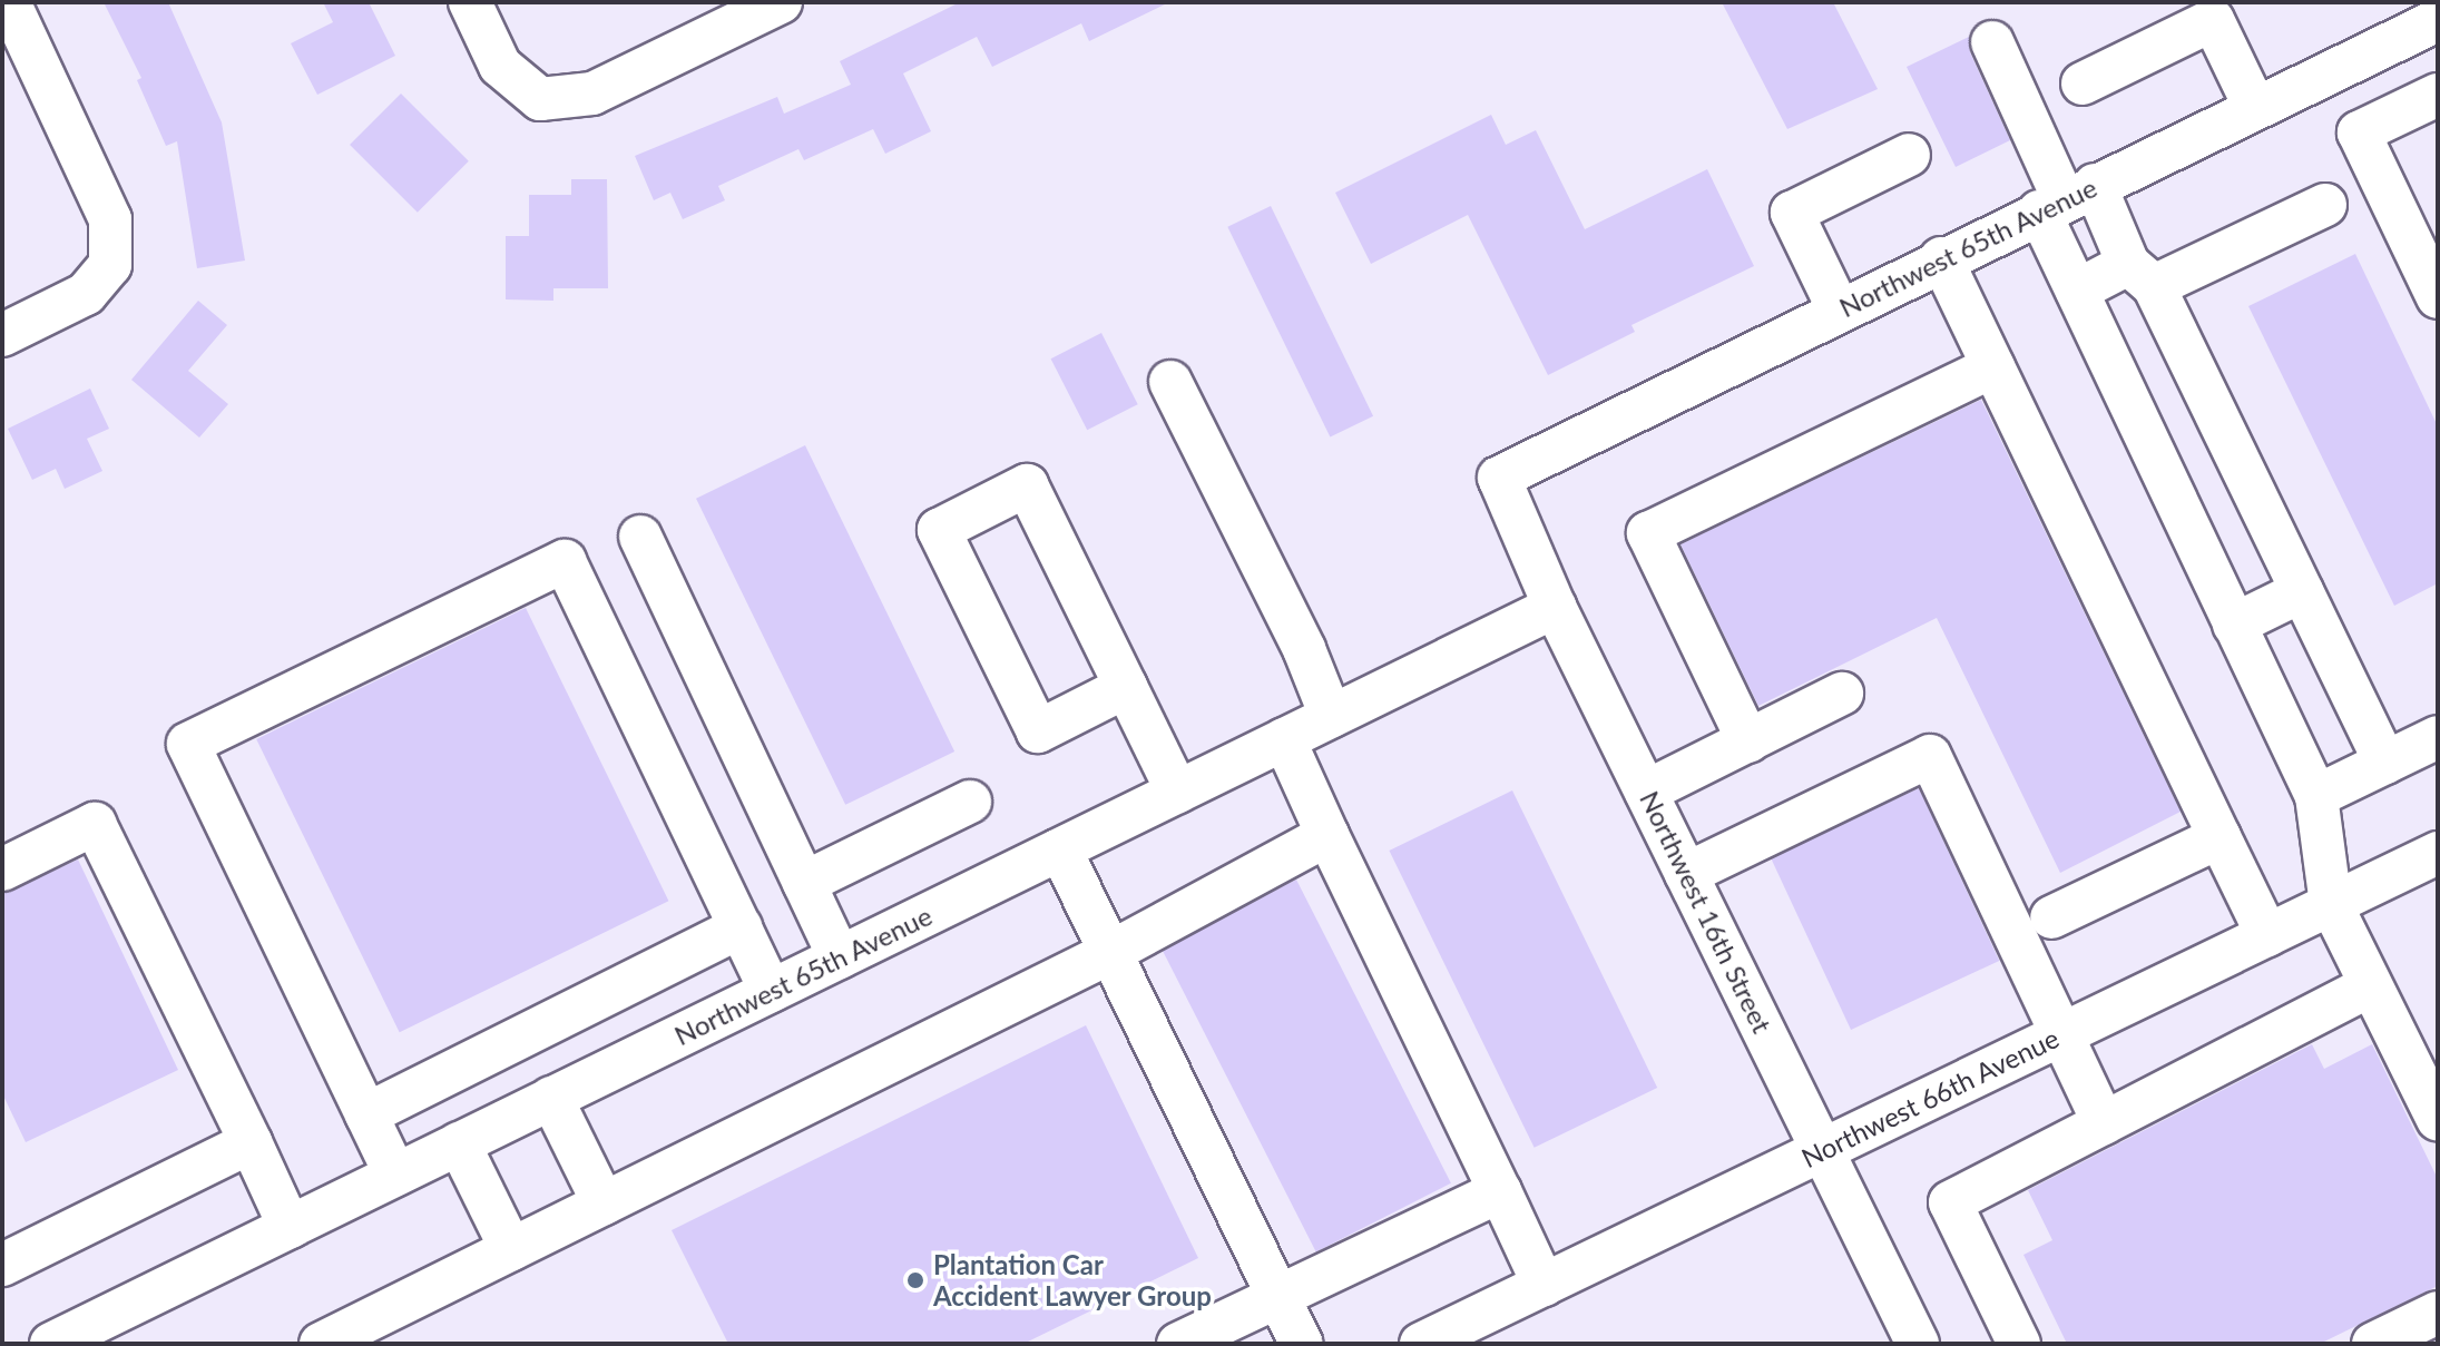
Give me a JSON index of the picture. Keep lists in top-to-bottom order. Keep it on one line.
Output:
{"streets":{"street":["Northwest 65th Avenue","Northwest 16th Street","Northwest 66th Avenue"]},"crossings":[["Northwest 65th Avenue","Northwest 16th Street"],["Northwest 16th Street","Northwest 66th Avenue"]],"places":["Plantation Car Accident Lawyer Group"]}
